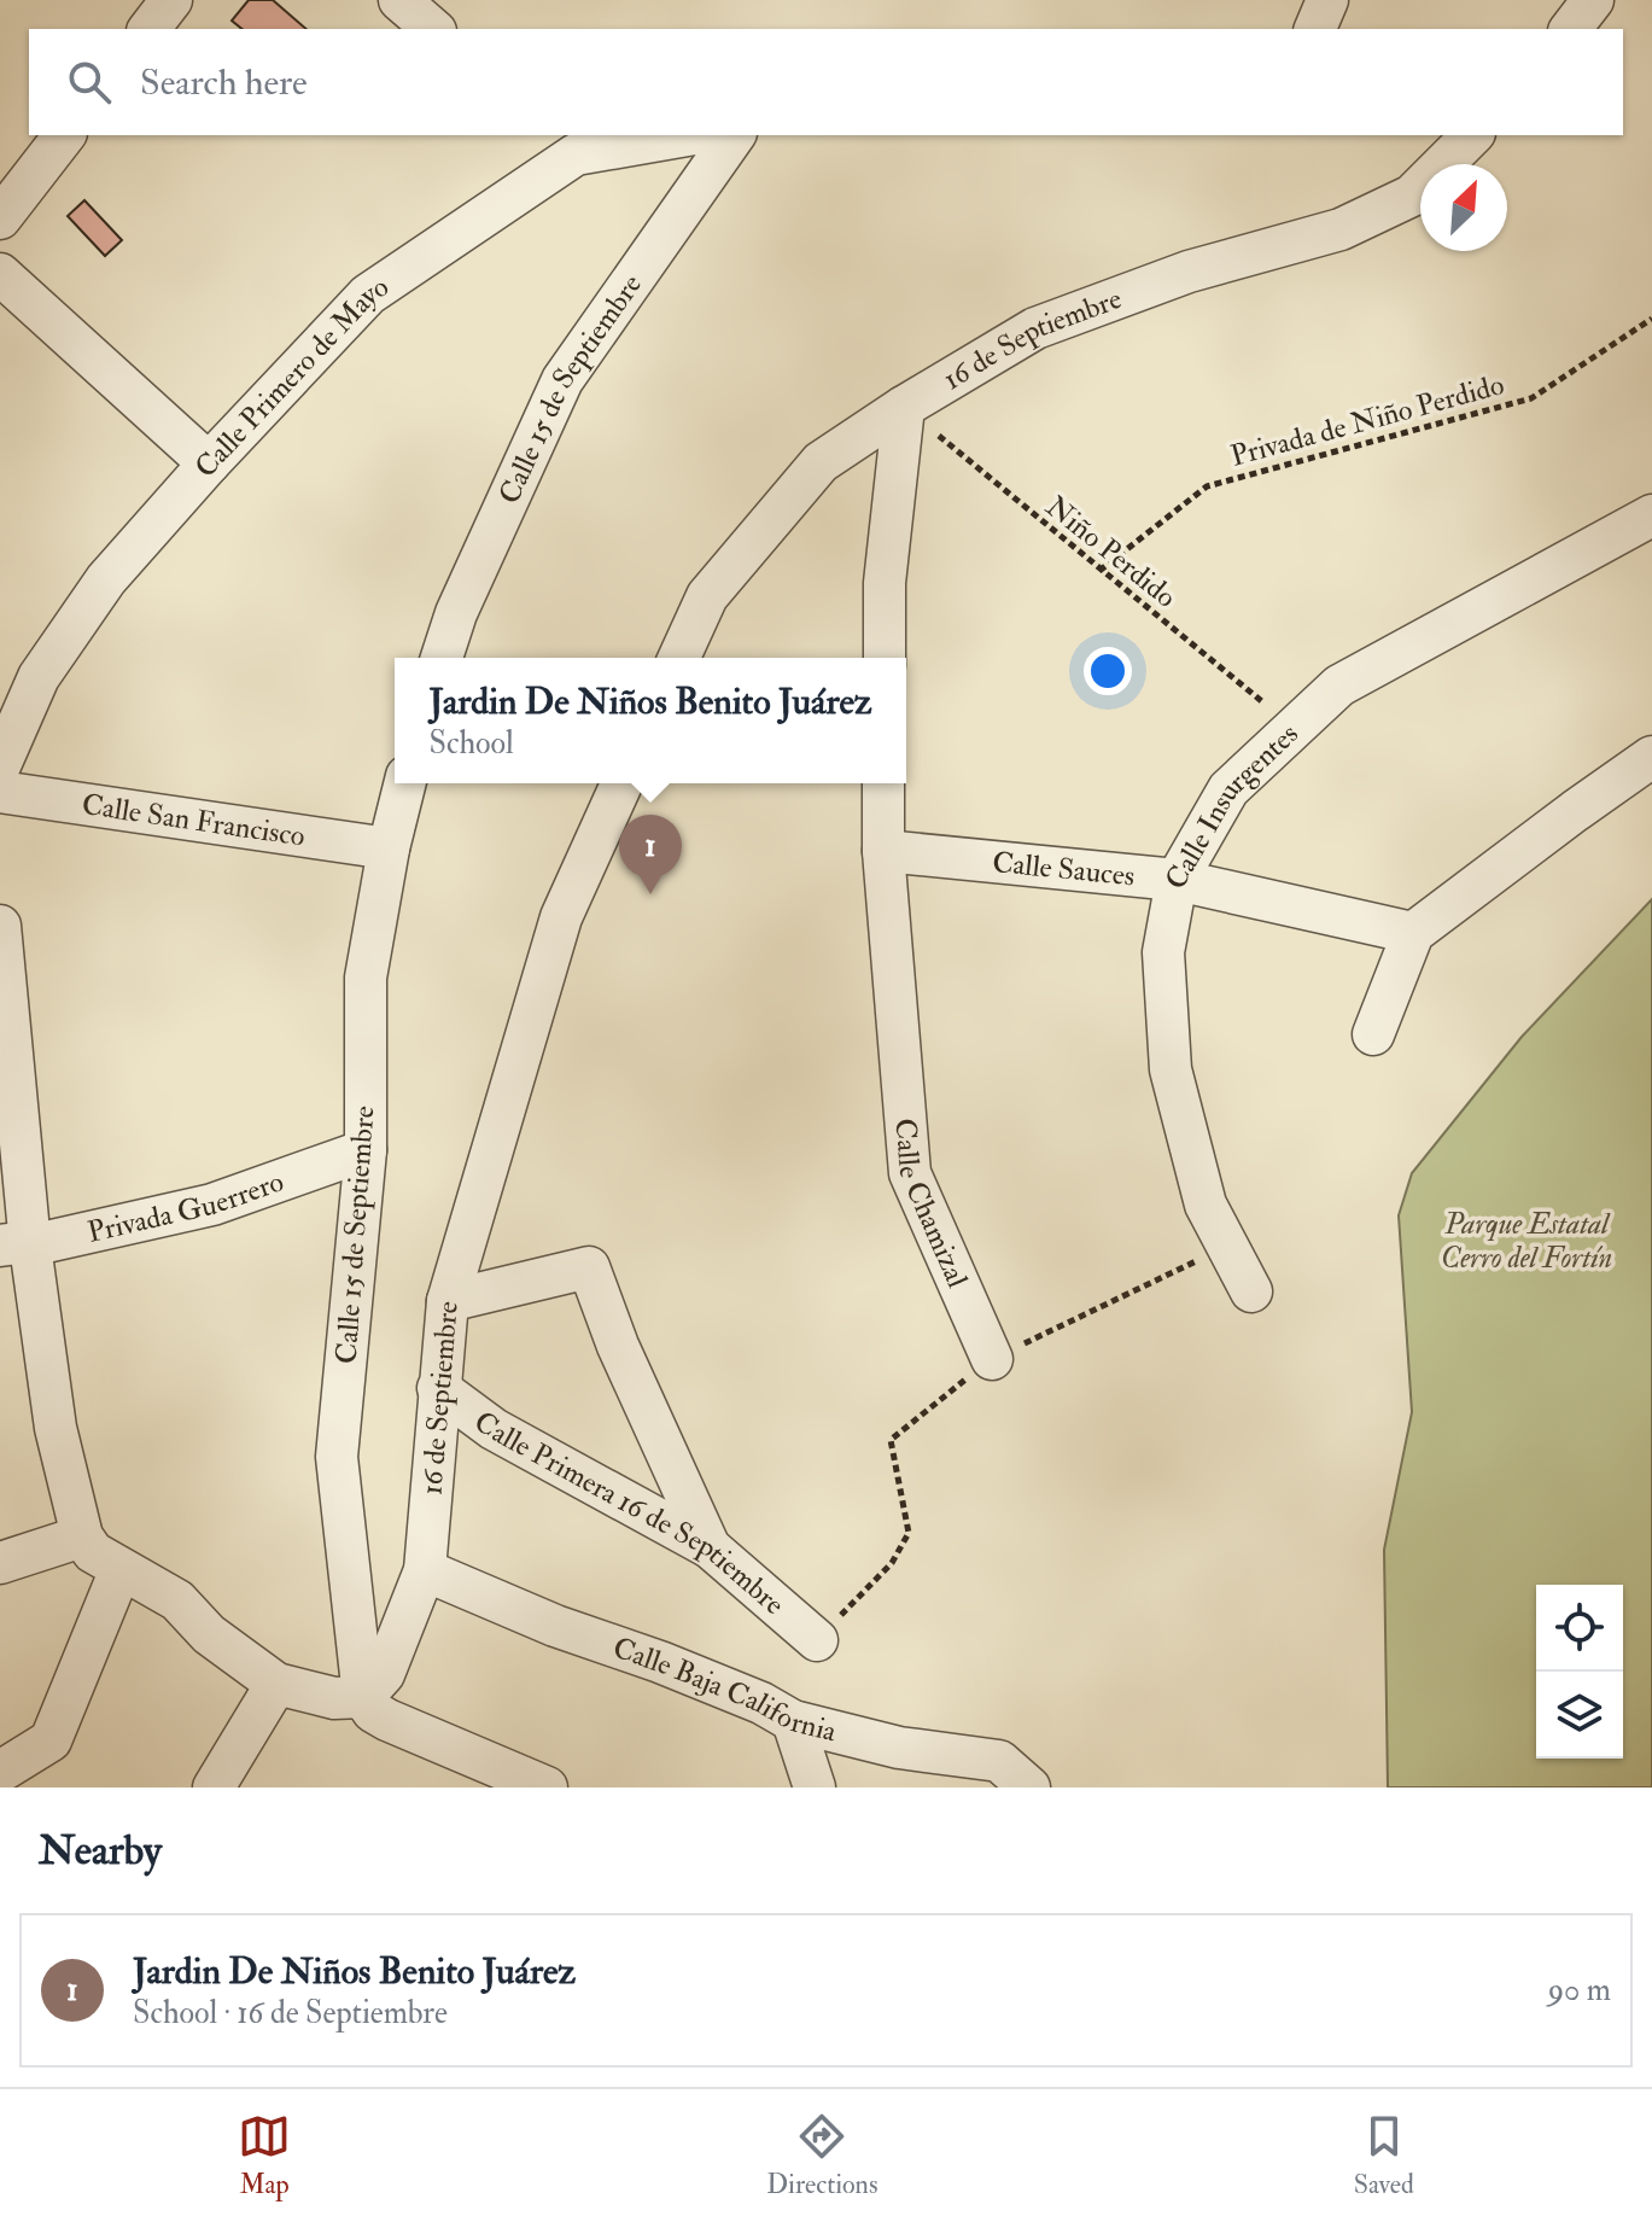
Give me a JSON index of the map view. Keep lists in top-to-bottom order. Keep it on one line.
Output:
{"streets":{"street":["16 de Septiembre","Calle Primero de Mayo","Calle 15 de Septiembre","Calle Insurgentes","Calle San Francisco","Calle Sauces","Calle Chamizal","Privada Guerrero","Calle Primera 16 de Septiembre","Calle Baja California"],"path":["Privada de Niño Perdido","Niño Perdido"]},"crossings":[["16 de Septiembre","Calle 15 de Septiembre"],["16 de Septiembre","Niño Perdido"],["16 de Septiembre","Calle Primera 16 de Septiembre"],["16 de Septiembre","Calle Baja California"],["Calle 15 de Septiembre","Calle San Francisco"],["Calle 15 de Septiembre","Privada Guerrero"],["Privada de Niño Perdido","Niño Perdido"],["Niño Perdido","Calle Insurgentes"],["Calle Insurgentes","Calle Sauces"],["Calle Sauces","Calle Chamizal"]],"parks":["Parque Estatal Cerro del Fortín"],"north":"top right","page":{"search":"Search here","popup":["Jardin De Niños Benito Juárez","School"],"pins":"1","heading":"Nearby","list":[{"mark":"1","name":"Jardin De Niños Benito Juárez","note":"School · 16 de Septiembre","value":"90 m"}],"nav":["Map","Directions","Saved"]}}
